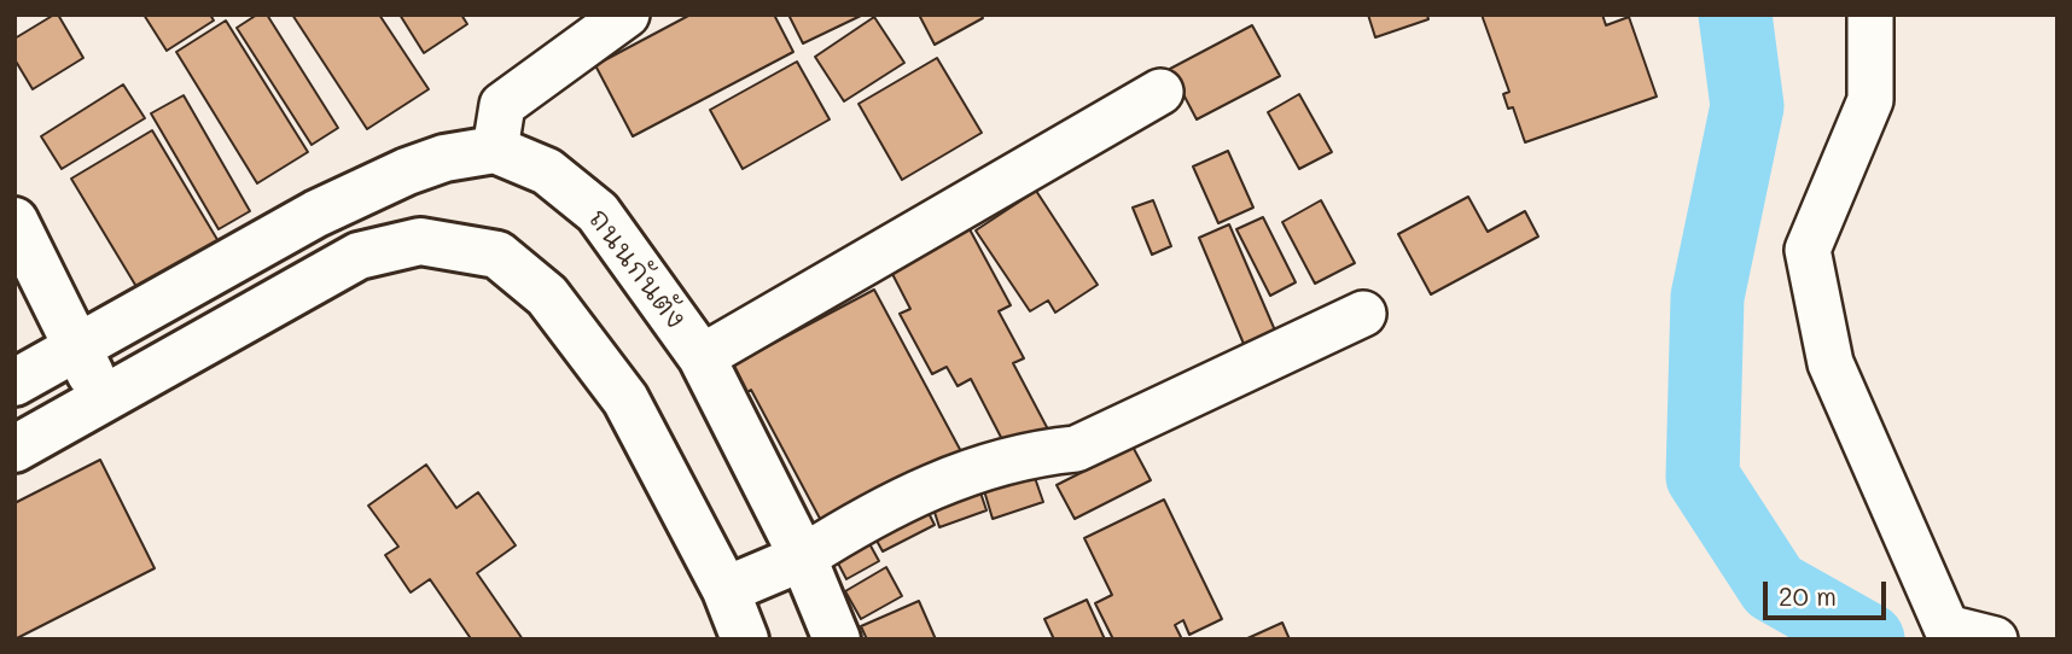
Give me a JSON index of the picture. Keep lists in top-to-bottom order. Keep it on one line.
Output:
{"streets":{"main road":["ถนนกันตัง"]},"scale_bar":"20 m"}
